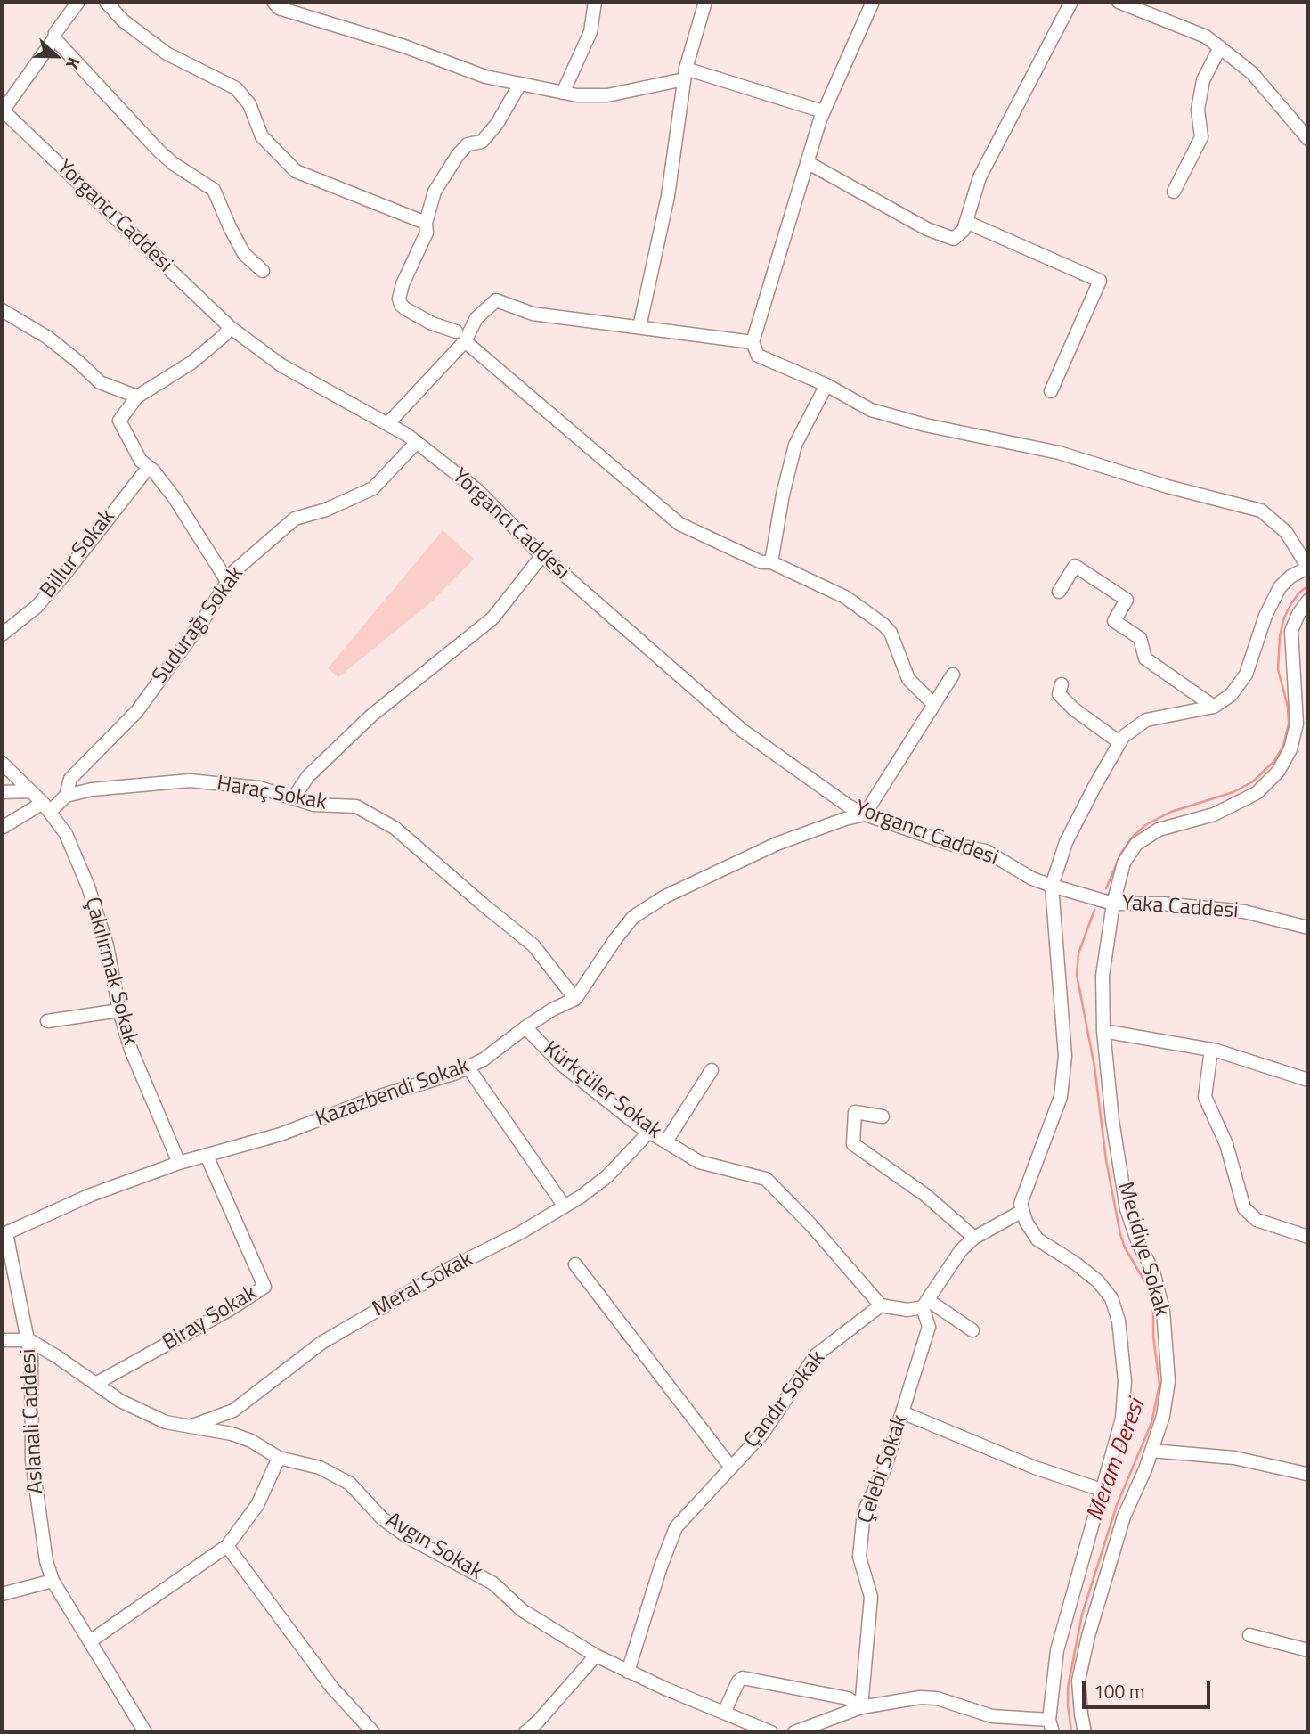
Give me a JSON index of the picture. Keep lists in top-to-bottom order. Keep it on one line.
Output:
{"streets":{"street":["Yorgancı Caddesi","Billur Sokak","Sudurağı Sokak","Haraç Sokak","Yaka Caddesi","Çakılırmak Sokak","Kürkçüler Sokak","Kazazbendi Sokak","Mecidiye Sokak","Meral Sokak","Biray Sokak","Çandır Sokak","Aslanali Caddesi","Çelebi Sokak","Avgın Sokak"]},"crossings":[["Yorgancı Caddesi","Sudurağı Sokak"],["Yorgancı Caddesi","Yaka Caddesi"],["Yorgancı Caddesi","Kazazbendi Sokak"],["Sudurağı Sokak","Haraç Sokak"],["Haraç Sokak","Kazazbendi Sokak"],["Yaka Caddesi","Mecidiye Sokak"],["Çakılırmak Sokak","Kazazbendi Sokak"],["Kürkçüler Sokak","Kazazbendi Sokak"],["Kürkçüler Sokak","Meral Sokak"],["Kürkçüler Sokak","Çandır Sokak"],["Kazazbendi Sokak","Biray Sokak"],["Kazazbendi Sokak","Aslanali Caddesi"],["Meral Sokak","Avgın Sokak"],["Biray Sokak","Avgın Sokak"],["Çandır Sokak","Avgın Sokak"],["Aslanali Caddesi","Avgın Sokak"]],"water":["Meram Deresi"],"scale_bar":"100 m","north":"right"}
